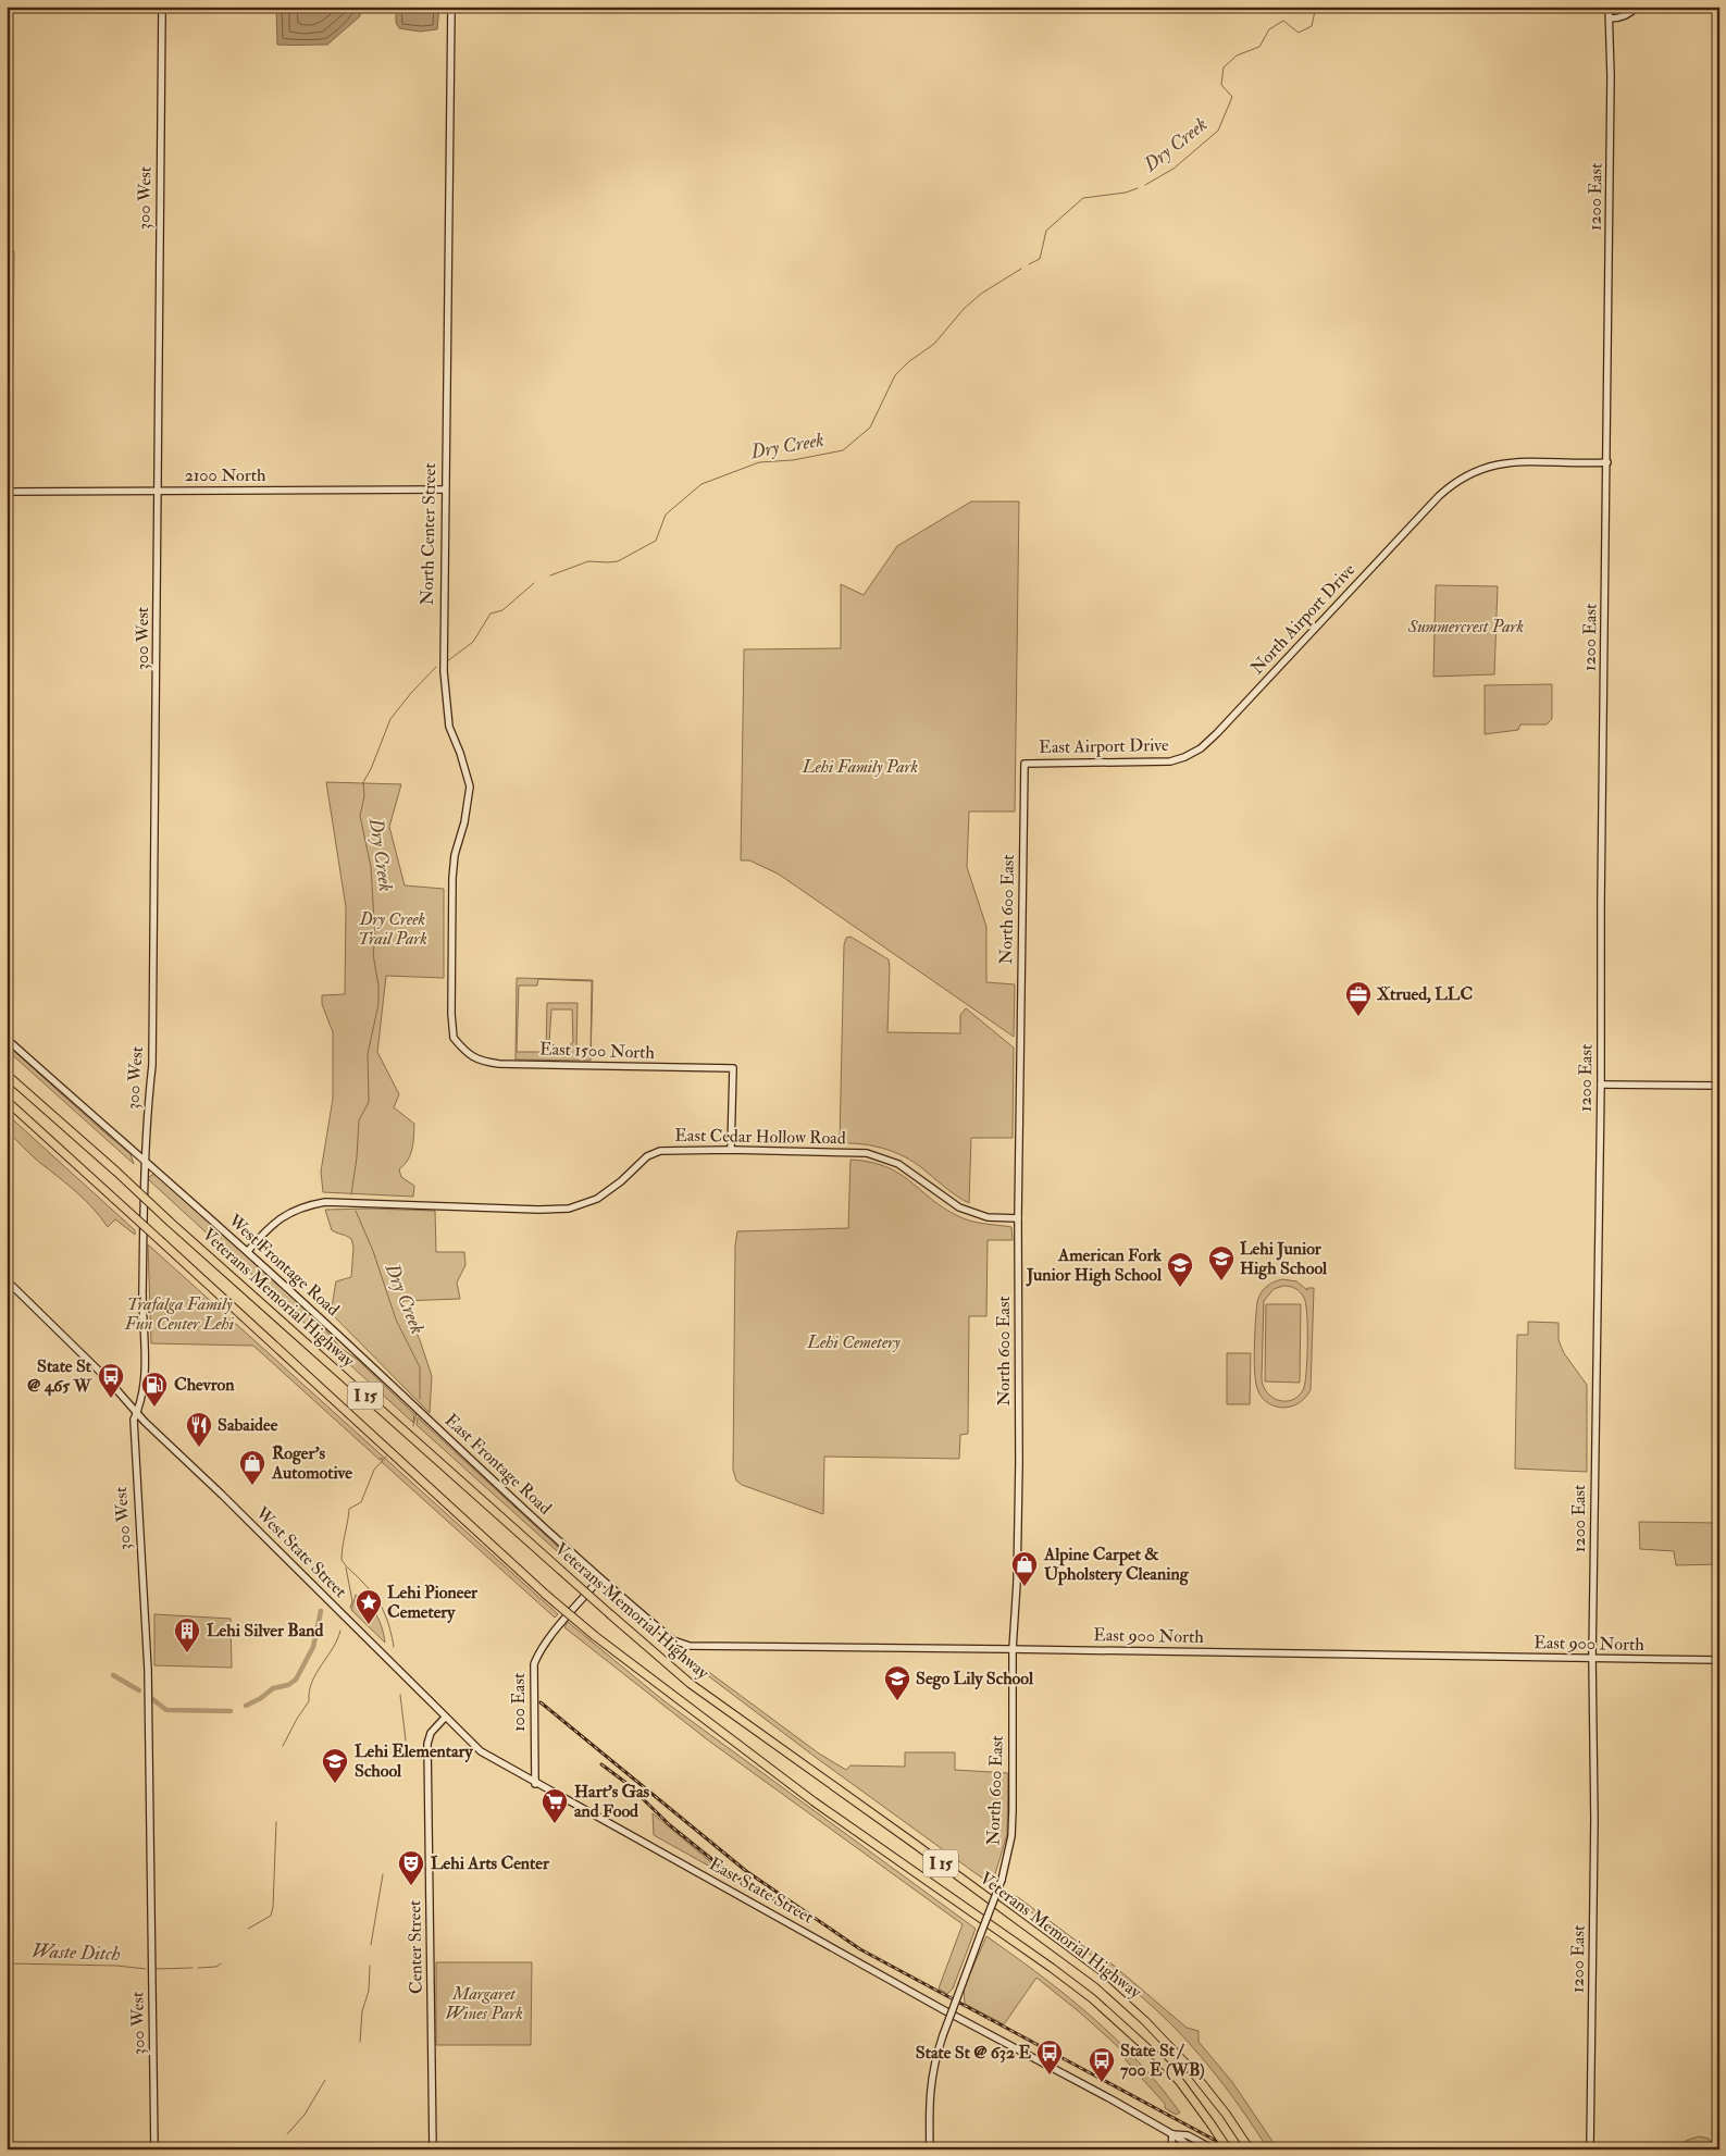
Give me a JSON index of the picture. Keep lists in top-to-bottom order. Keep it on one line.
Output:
{"streets":{"highway":["Veterans Memorial Highway","I 15"],"street":["1200 East","300 West","2100 North","North Center Street","North Airport Drive","East Airport Drive","North 600 East","East 1500 North","East Cedar Hollow Road","West Frontage Road","East Frontage Road","West State Street","East 900 North","100 East","East State Street","Center Street"]},"crossings":[["1200 East","North Airport Drive"],["1200 East","East 900 North"],["300 West","2100 North"],["300 West","West Frontage Road"],["300 West","West State Street"],["2100 North","North Center Street"],["North Center Street","East 1500 North"],["North Airport Drive","East Airport Drive"],["East Airport Drive","North 600 East"],["North 600 East","East Cedar Hollow Road"],["North 600 East","East 900 North"],["East 1500 North","East Cedar Hollow Road"],["East Cedar Hollow Road","West Frontage Road"],["West Frontage Road","East Frontage Road"],["East Frontage Road","East 900 North"],["East Frontage Road","100 East"],["West State Street","East State Street"],["East 900 North","100 East"],["100 East","East State Street"],["East State Street","Center Street"]],"water":["Dry Creek","Waste Ditch"],"parks":["Summercrest Park","Lehi Family Park","Dry Creek Trail Park","Trafalga Family Fun Center Lehi","Lehi Cemetery","Margaret Wines Park"],"places":{"office":["Xtrued, LLC"],"school or university":["Lehi Junior High School","American Fork Junior High School","Sego Lily School","Lehi Elementary School"],"bus stop":["State St @ 465 W","State St @ 632 E","State St / 700 E (WB)"],"fuel station":["Chevron"],"restaurant":["Sabaidee"],"shop":["Roger's Automotive","Alpine Carpet & Upholstery Cleaning"],"place":["Lehi Pioneer Cemetery"],"building":["Lehi Silver Band"],"supermarket":["Hart's Gas and Food"],"theatre":["Lehi Arts Center"]}}
